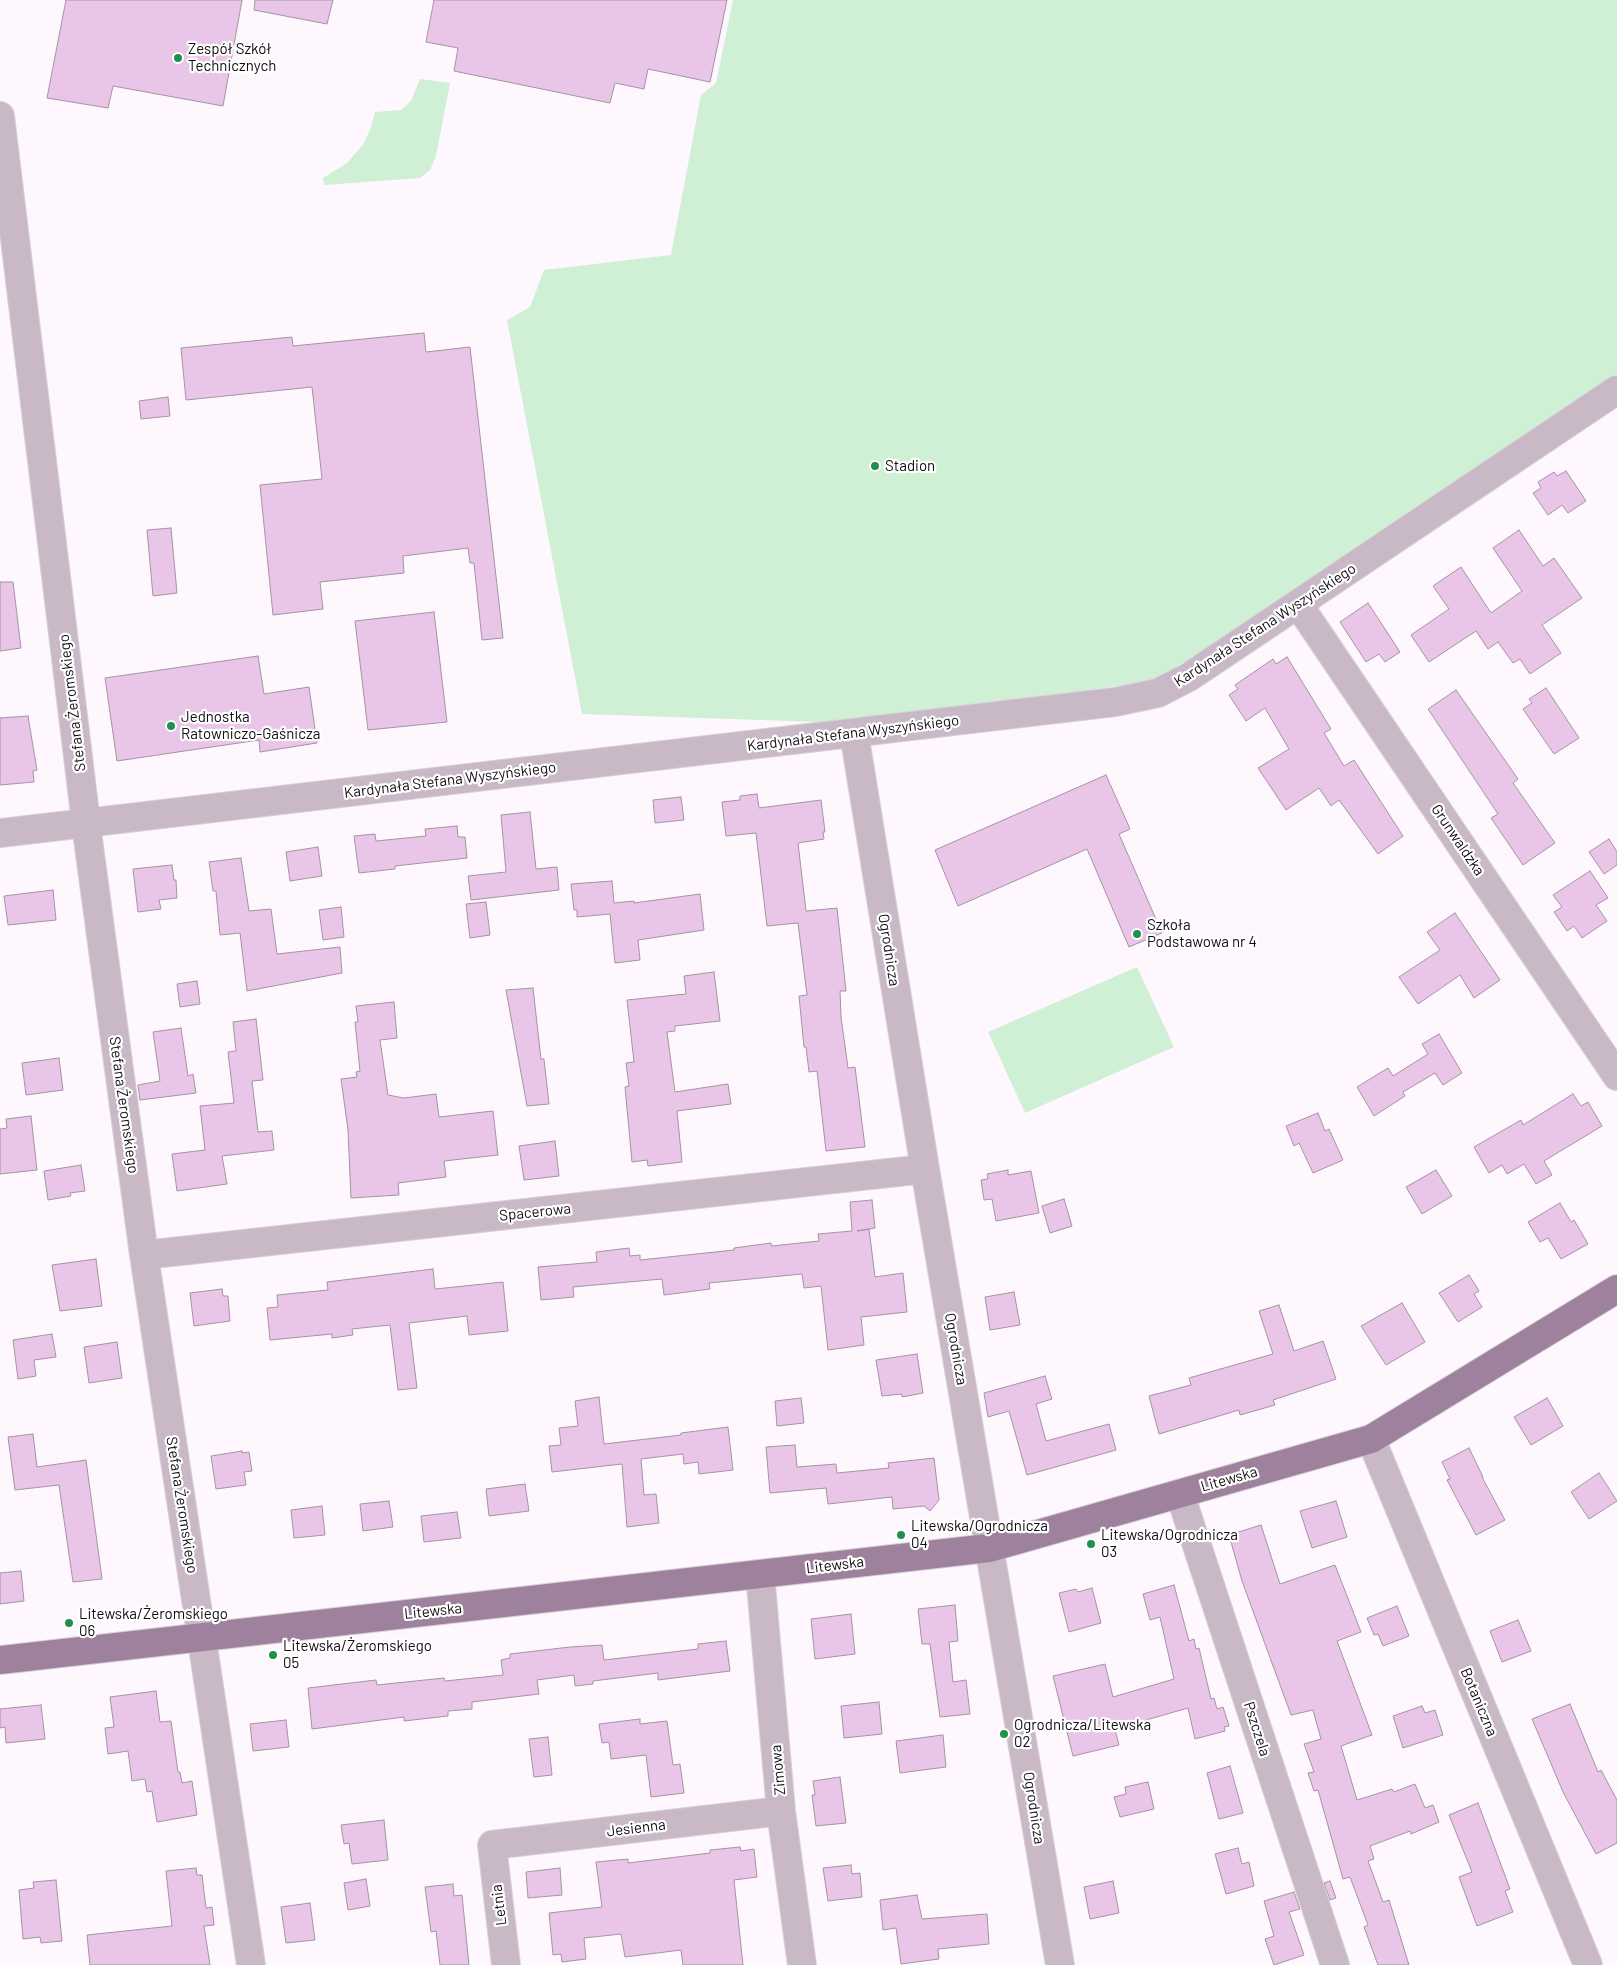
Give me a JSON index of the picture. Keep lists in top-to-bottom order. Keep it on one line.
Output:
{"streets":{"main road":["Litewska"],"street":["Kardynała Stefana Wyszyńskiego","Stefana Żeromskiego","Grunwaldzka","Ogrodnicza","Spacerowa","Botaniczna","Pszczela","Zimowa","Jesienna","Letnia"]},"crossings":[["Kardynała Stefana Wyszyńskiego","Stefana Żeromskiego"],["Kardynała Stefana Wyszyńskiego","Grunwaldzka"],["Kardynała Stefana Wyszyńskiego","Ogrodnicza"],["Stefana Żeromskiego","Spacerowa"],["Stefana Żeromskiego","Litewska"],["Ogrodnicza","Spacerowa"],["Ogrodnicza","Litewska"],["Litewska","Botaniczna"],["Litewska","Pszczela"],["Litewska","Zimowa"],["Zimowa","Jesienna"],["Jesienna","Letnia"]],"places":["Zespół Szkół Technicznych","Stadion","Jednostka Ratowniczo-Gaśnicza","Szkoła Podstawowa nr 4","Litewska/Ogrodnicza 04","Litewska/Ogrodnicza 03","Litewska/Żeromskiego 06","Litewska/Żeromskiego 05","Ogrodnicza/Litewska 02"]}
